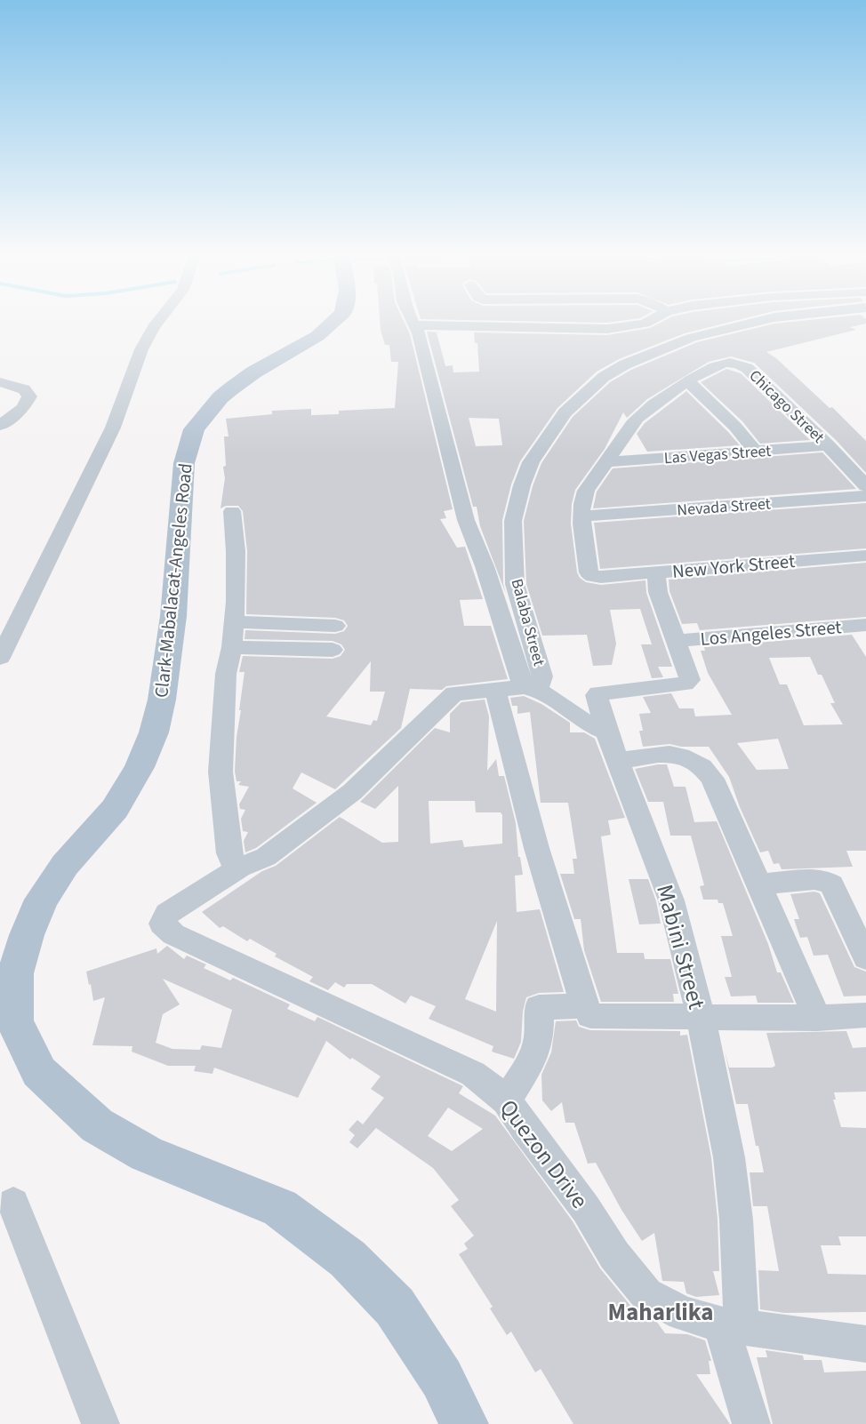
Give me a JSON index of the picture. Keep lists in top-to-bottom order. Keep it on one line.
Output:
{"streets":{"main road":["Clark-Mabalacat-Angeles Road"],"street":["Chicago Street","Las Vegas Street","Nevada Street","New York Street","Balaba Street","Los Angeles Street","Mabini Street","Quezon Drive"]},"crossings":[["Chicago Street","Las Vegas Street"],["Chicago Street","Nevada Street"],["Chicago Street","New York Street"],["Balaba Street","Quezon Drive"],["Los Angeles Street","Mabini Street"],["Mabini Street","Quezon Drive"]],"districts":["Maharlika"]}
